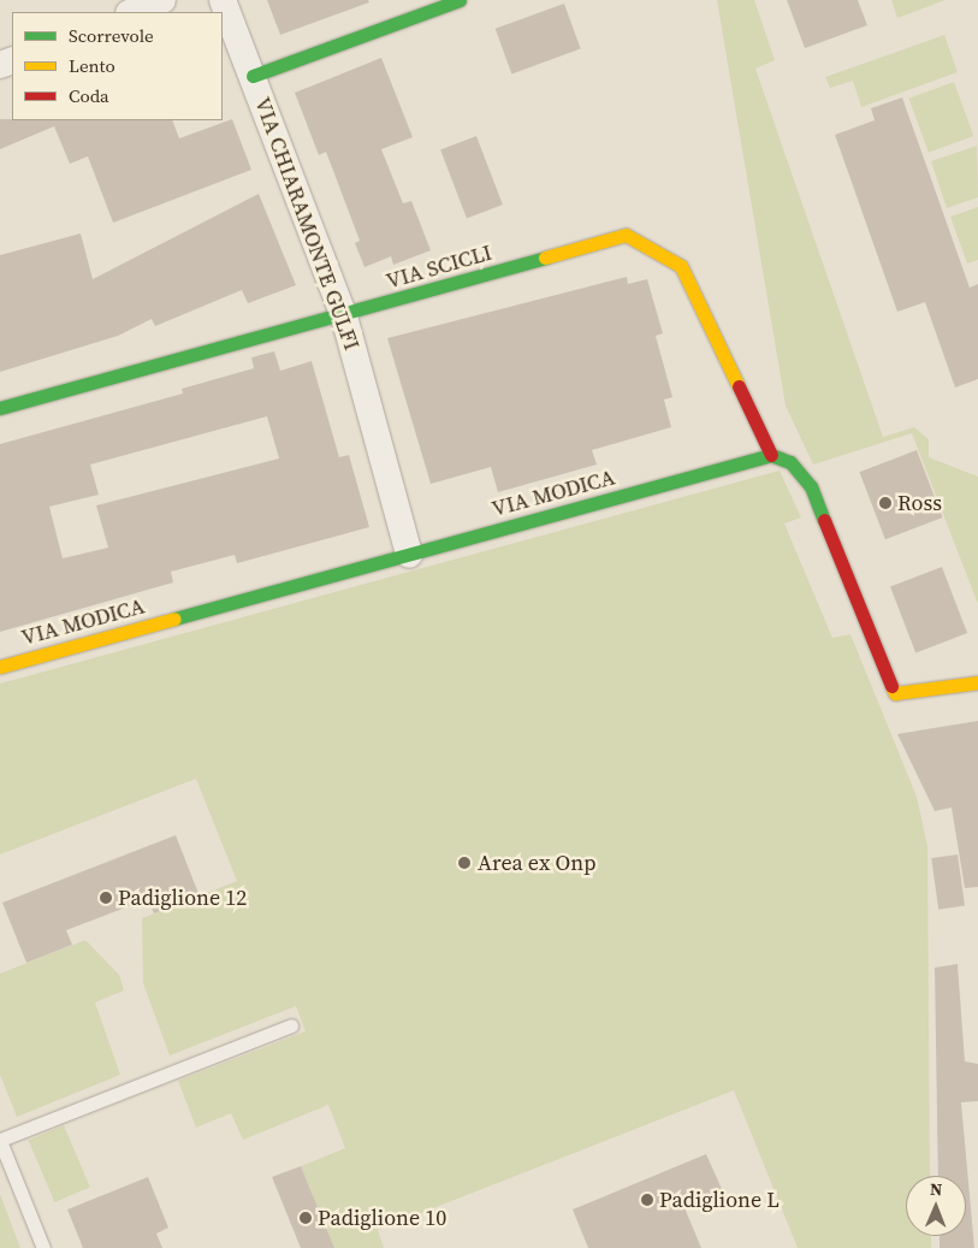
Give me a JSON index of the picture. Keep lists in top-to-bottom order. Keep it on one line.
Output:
{"streets":{"street":["VIA CHIARAMONTE GULFI","VIA SCICLI","VIA MODICA"]},"crossings":[["VIA CHIARAMONTE GULFI","VIA SCICLI"],["VIA CHIARAMONTE GULFI","VIA MODICA"],["VIA SCICLI","VIA MODICA"]],"places":["Ross","Area ex Onp","Padiglione 12","Padiglione L","Padiglione 10"],"legend":["Scorrevole","Lento","Coda"],"north":"top"}
